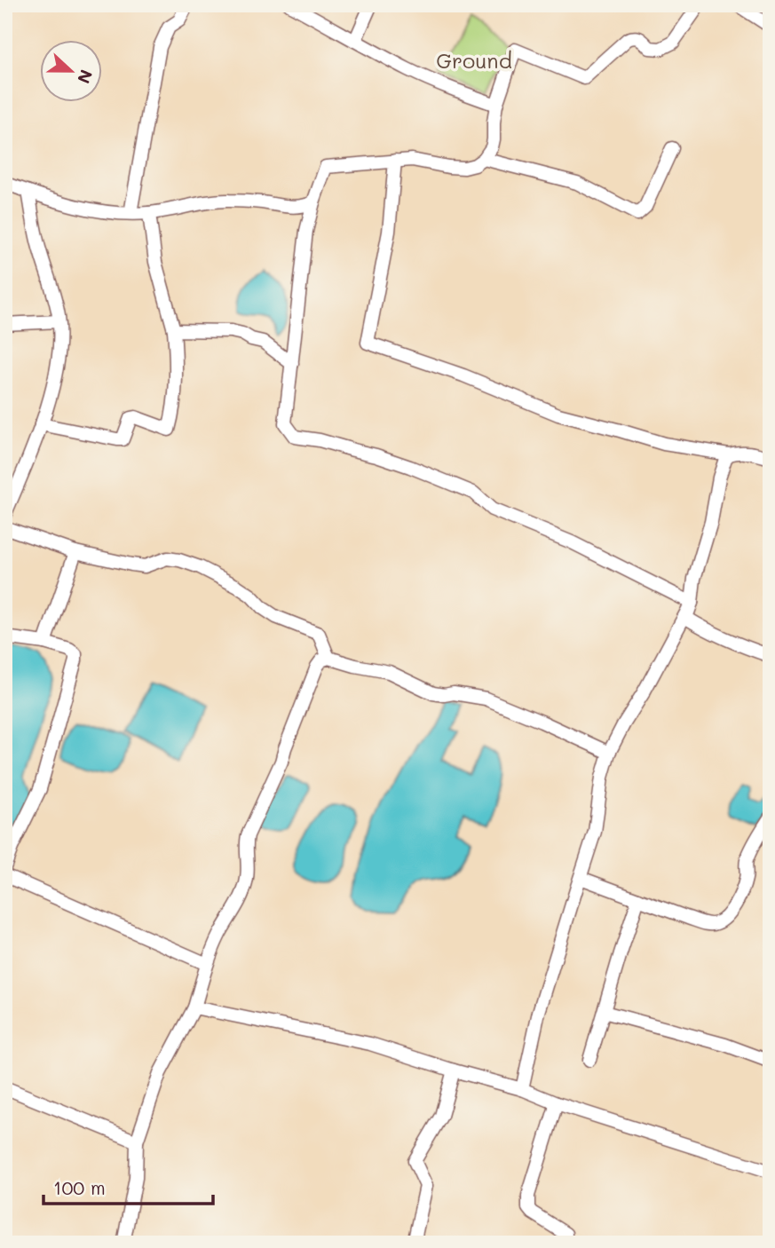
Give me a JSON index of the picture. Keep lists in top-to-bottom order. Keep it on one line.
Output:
{"parks":["Ground"],"scale_bar":"100 m","north":"right"}
